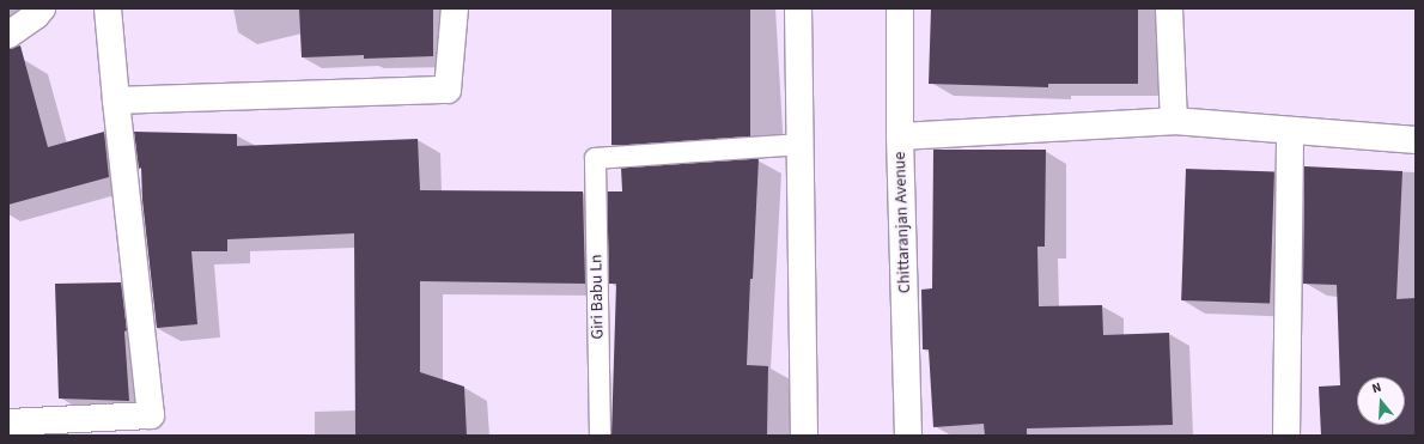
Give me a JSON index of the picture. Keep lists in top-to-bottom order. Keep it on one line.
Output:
{"streets":{"street":["Chittaranjan Avenue"],"lane":["Giri Babu Ln"]},"north":"top"}
